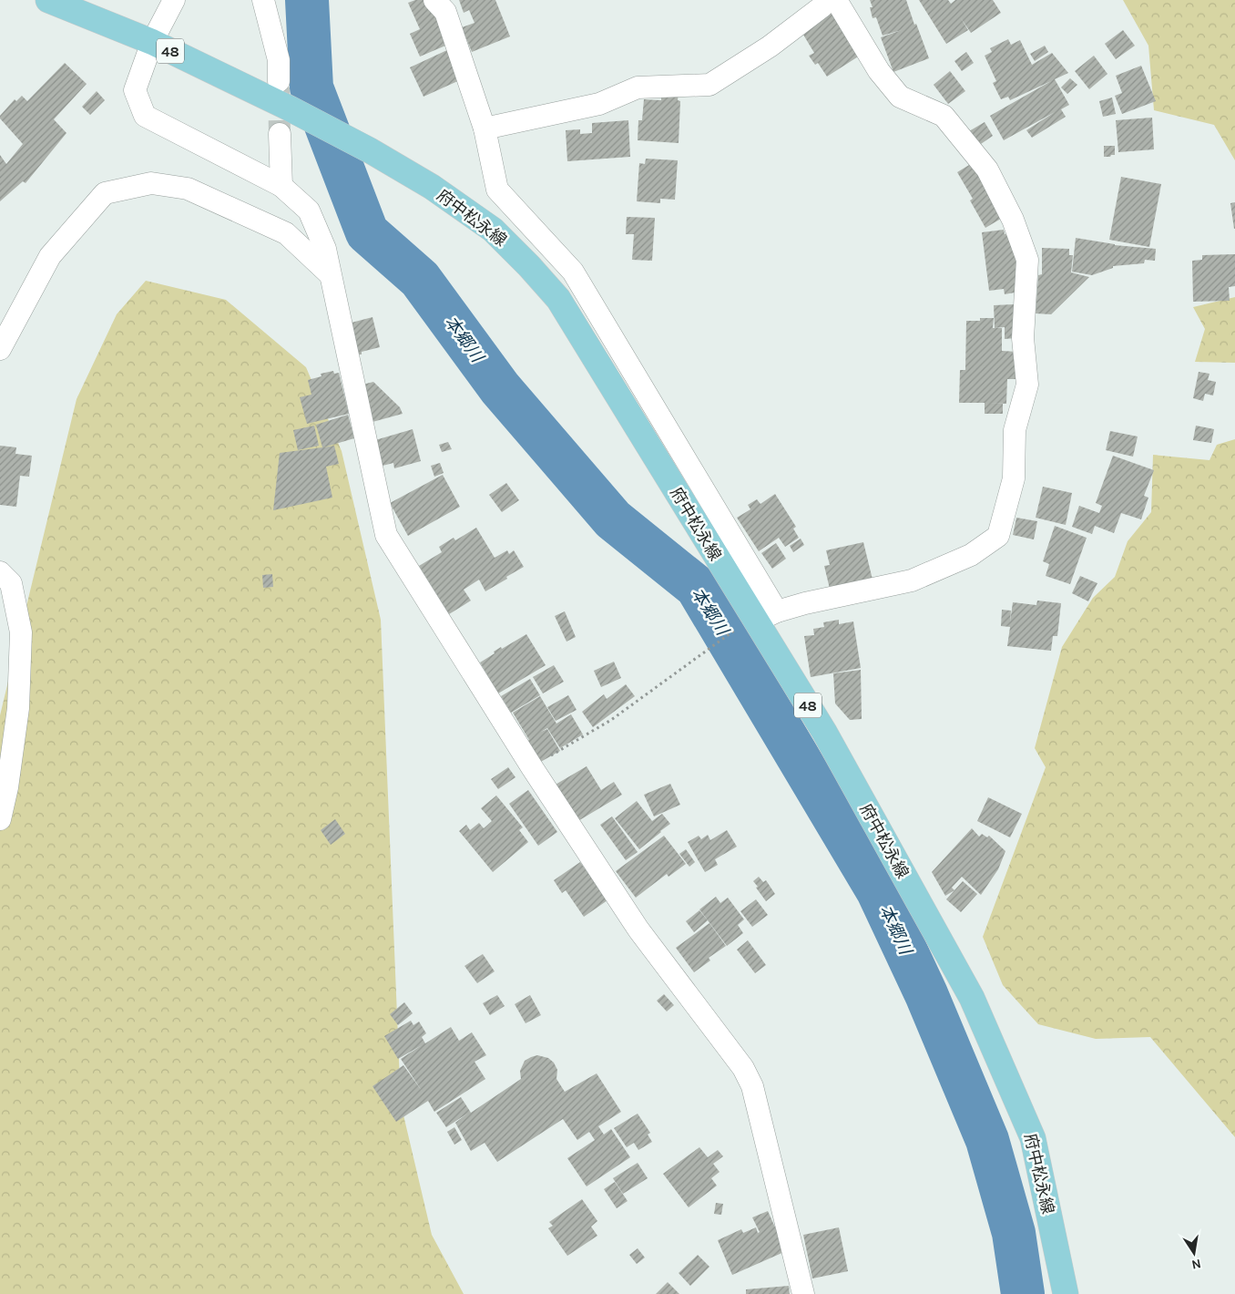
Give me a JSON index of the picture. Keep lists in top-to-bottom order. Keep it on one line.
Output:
{"streets":{"main road":["48","府中松永線"]},"water":["本郷川"],"north":"bottom"}
